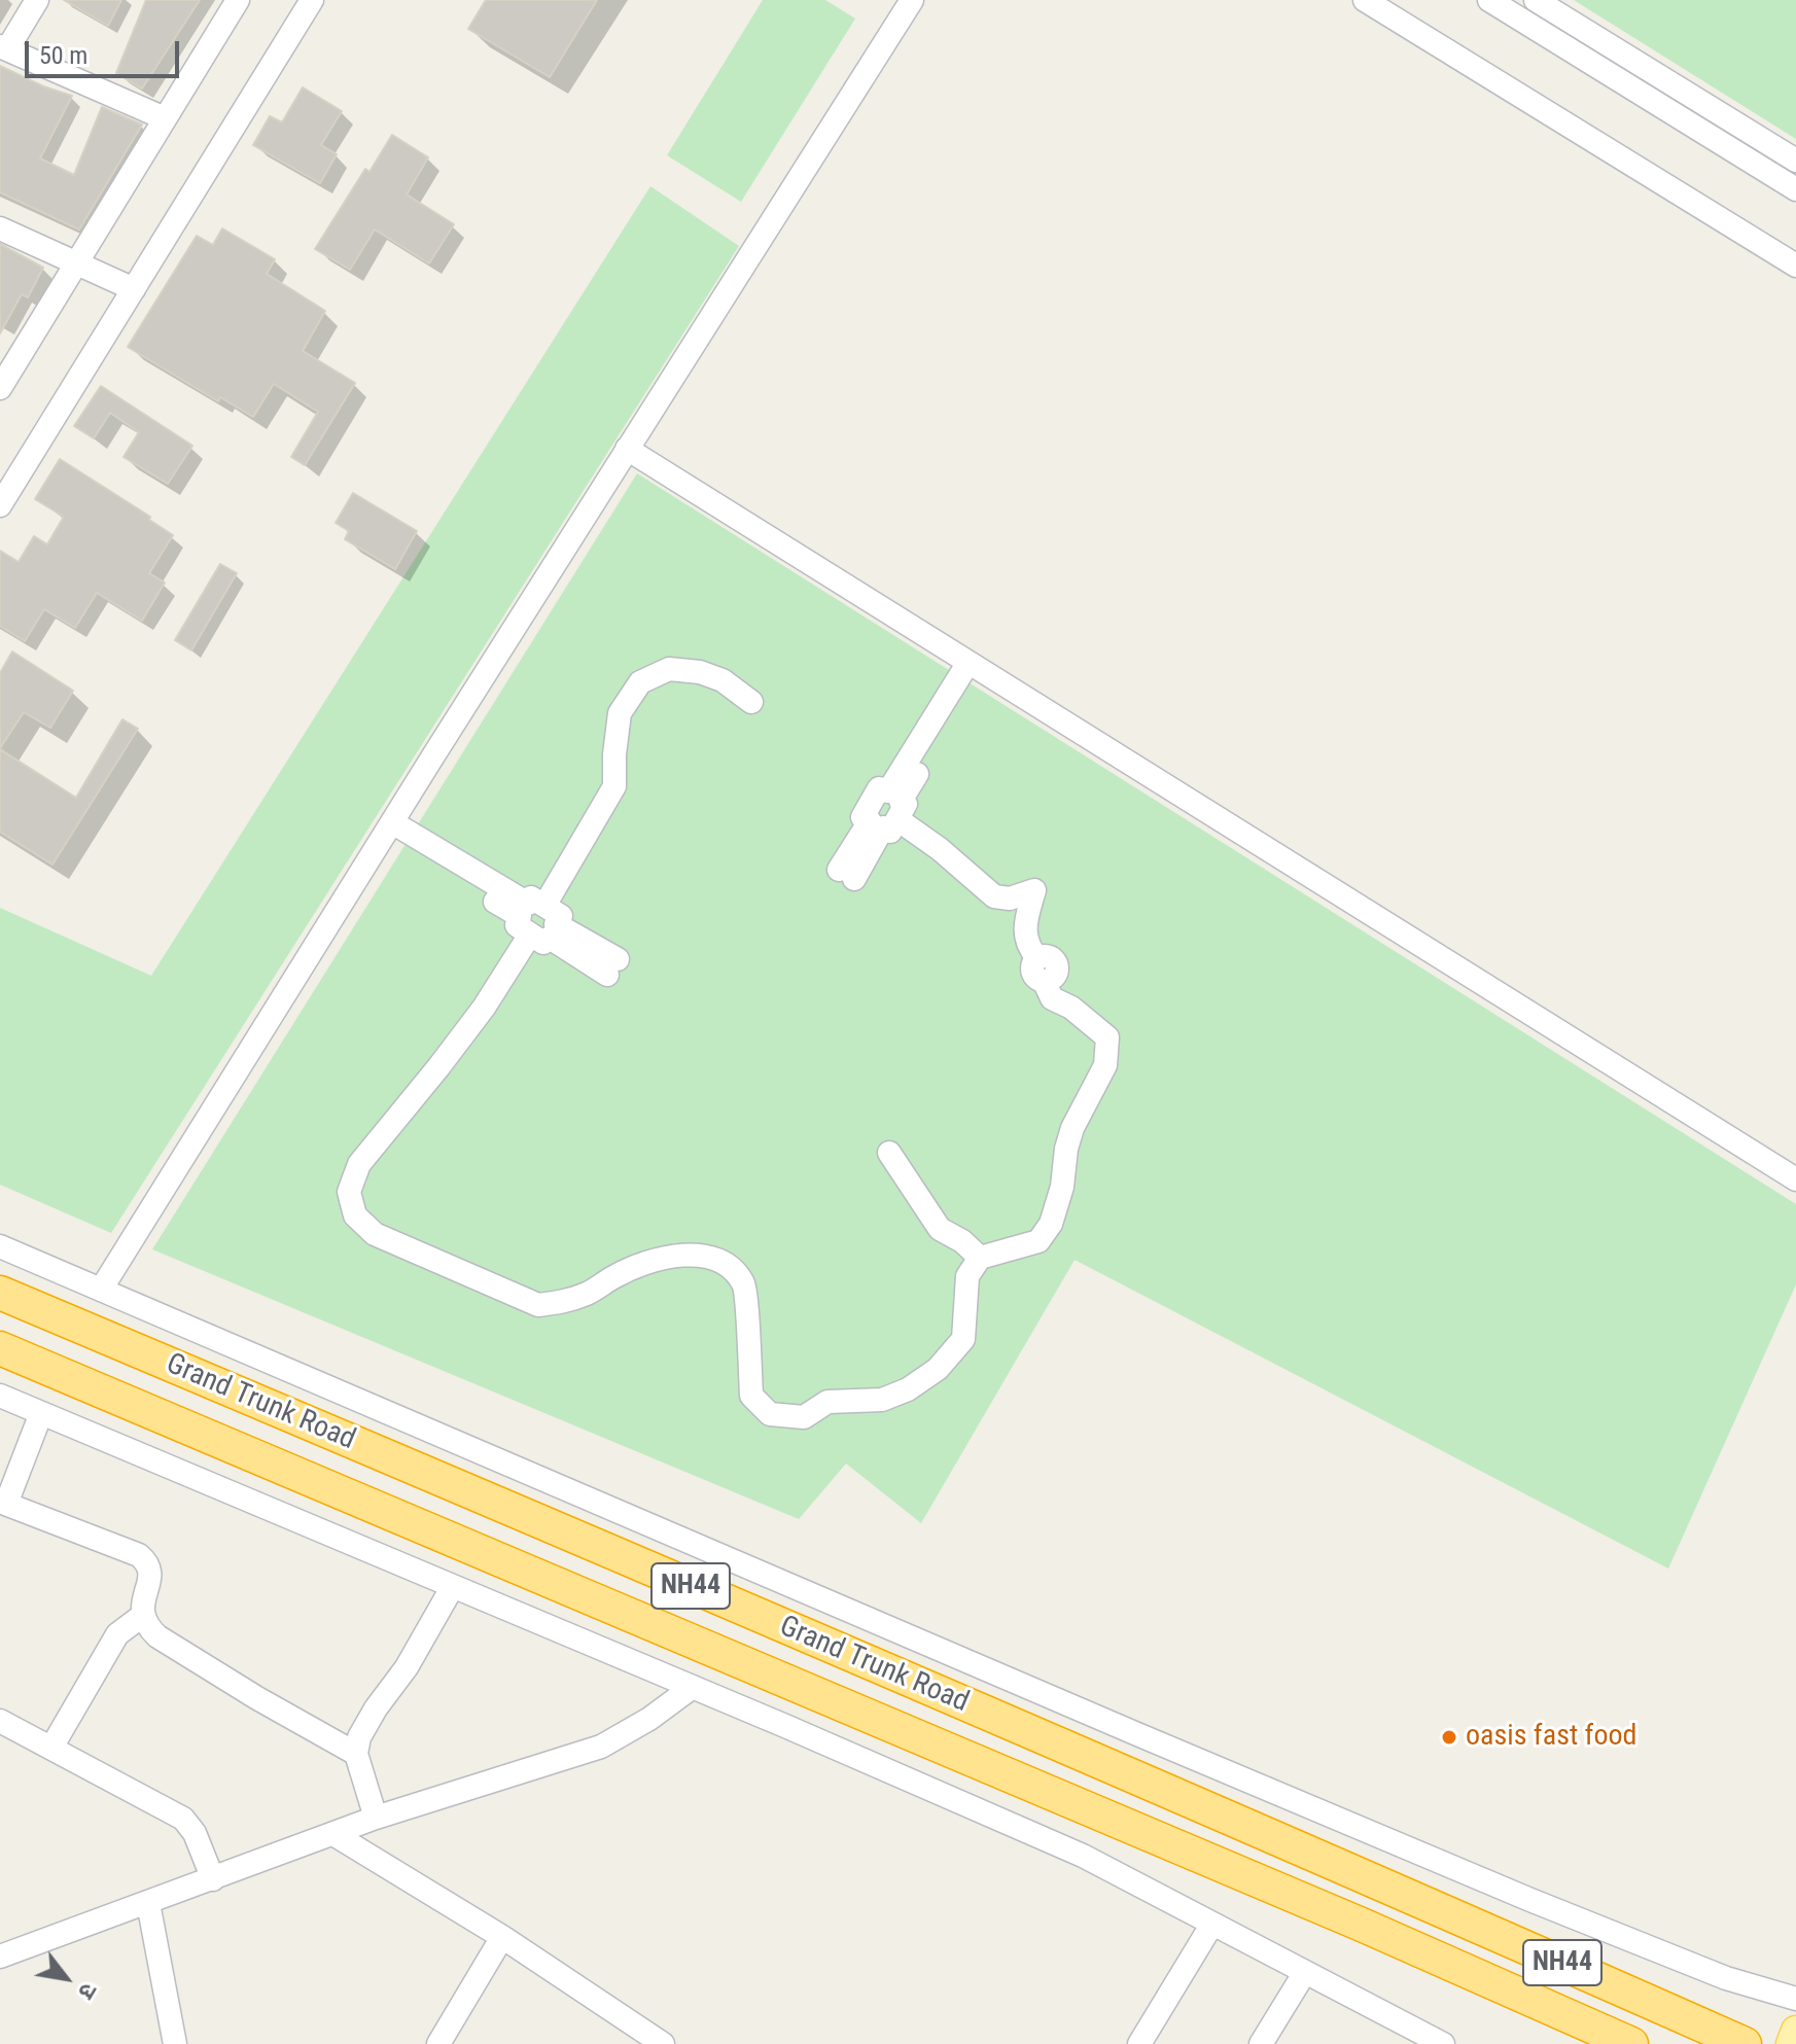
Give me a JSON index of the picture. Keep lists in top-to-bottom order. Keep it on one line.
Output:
{"streets":{"highway":["Grand Trunk Road","NH44"]},"places":["oasis fast food"],"scale_bar":"50 m","north":"bottom right"}
